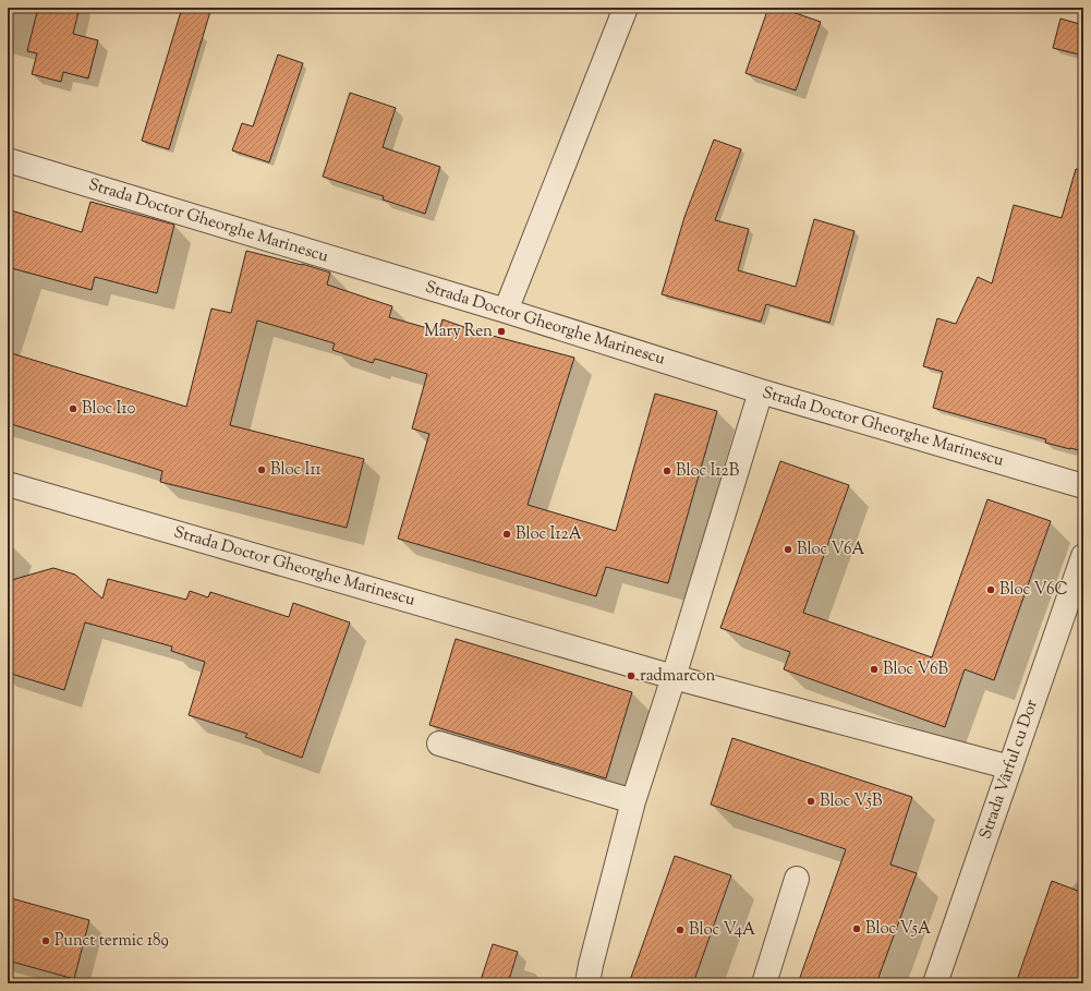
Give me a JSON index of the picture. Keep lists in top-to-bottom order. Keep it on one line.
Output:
{"streets":{"street":["Strada Doctor Gheorghe Marinescu","Strada Vârful cu Dor"]},"crossings":[["Strada Doctor Gheorghe Marinescu","Strada Vârful cu Dor"]],"places":["Mary Ren","Bloc I10","Bloc I11","Bloc I12B","Bloc I12A","Bloc V6A","Bloc V6C","Bloc V6B","radmarcon","Bloc V5B","Bloc V5A","Bloc V4A","Punct termic 189"]}
